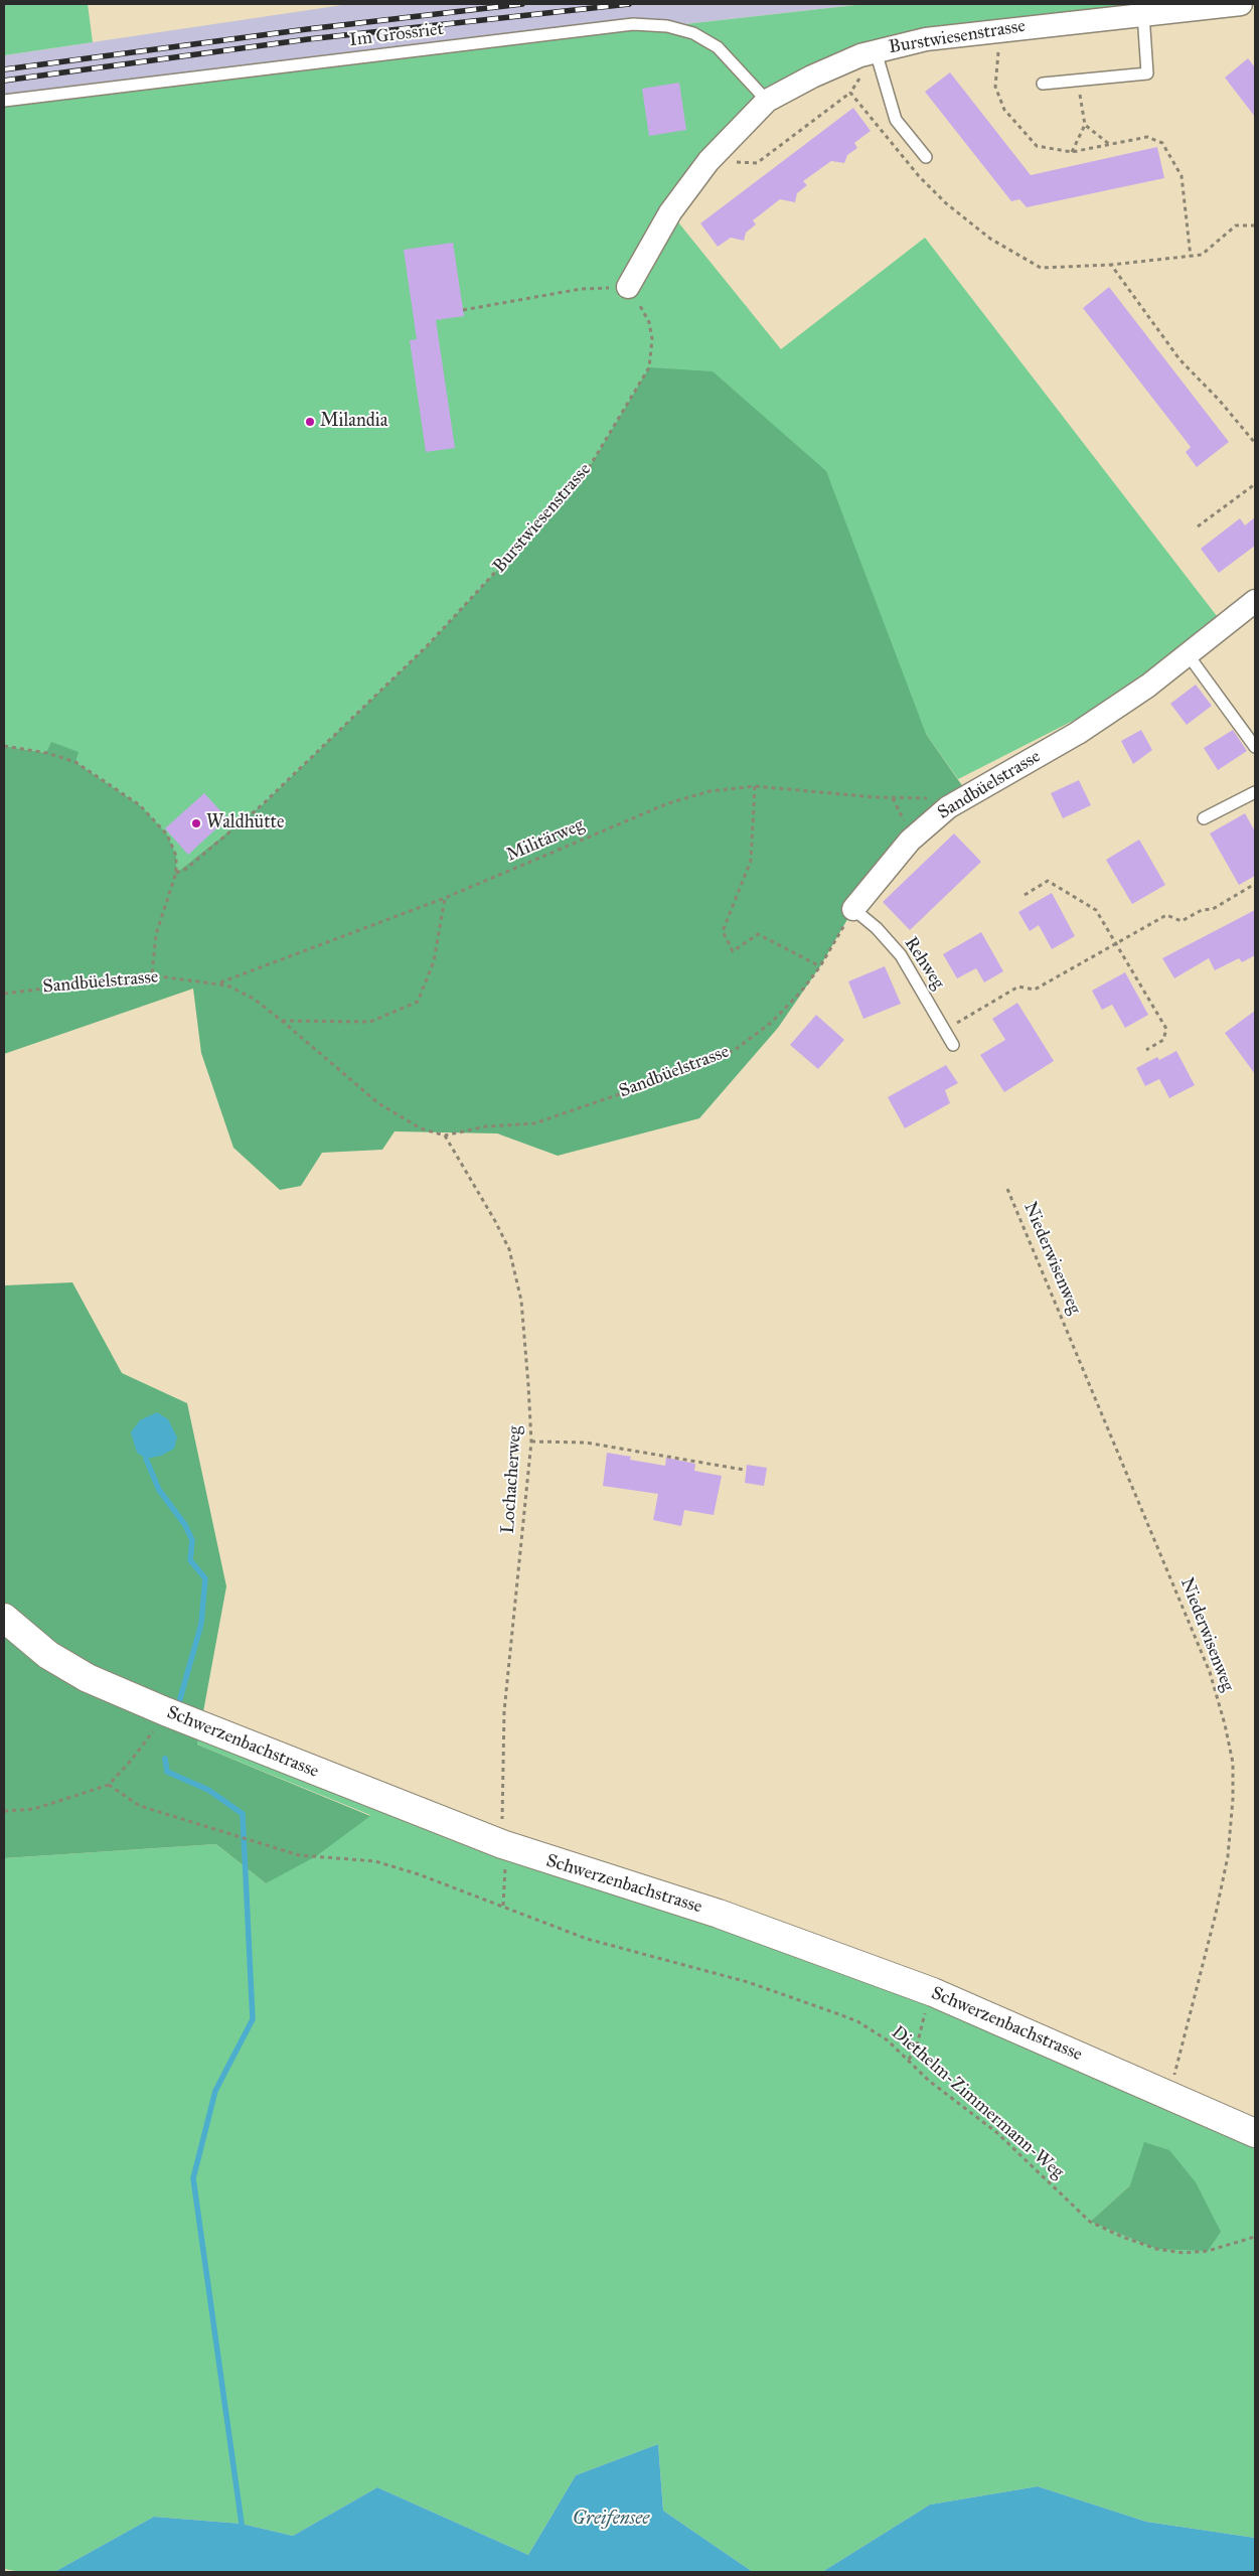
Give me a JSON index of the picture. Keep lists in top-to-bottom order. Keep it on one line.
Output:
{"streets":{"street":["Burstwiesenstrasse","Sandbüelstrasse","Schwerzenbachstrasse"],"lane":["Im Grossriet","Rehweg"],"path":["Militärweg","Niederwisenweg","Lochacherweg","Diethelm-Zimmermann-Weg"]},"crossings":[["Im Grossriet","Burstwiesenstrasse"],["Sandbüelstrasse","Militärweg"],["Sandbüelstrasse","Rehweg"],["Sandbüelstrasse","Lochacherweg"],["Niederwisenweg","Schwerzenbachstrasse"],["Lochacherweg","Schwerzenbachstrasse"],["Lochacherweg","Diethelm-Zimmermann-Weg"]],"water":["Greifensee"],"places":["Milandia","Waldhütte"]}
